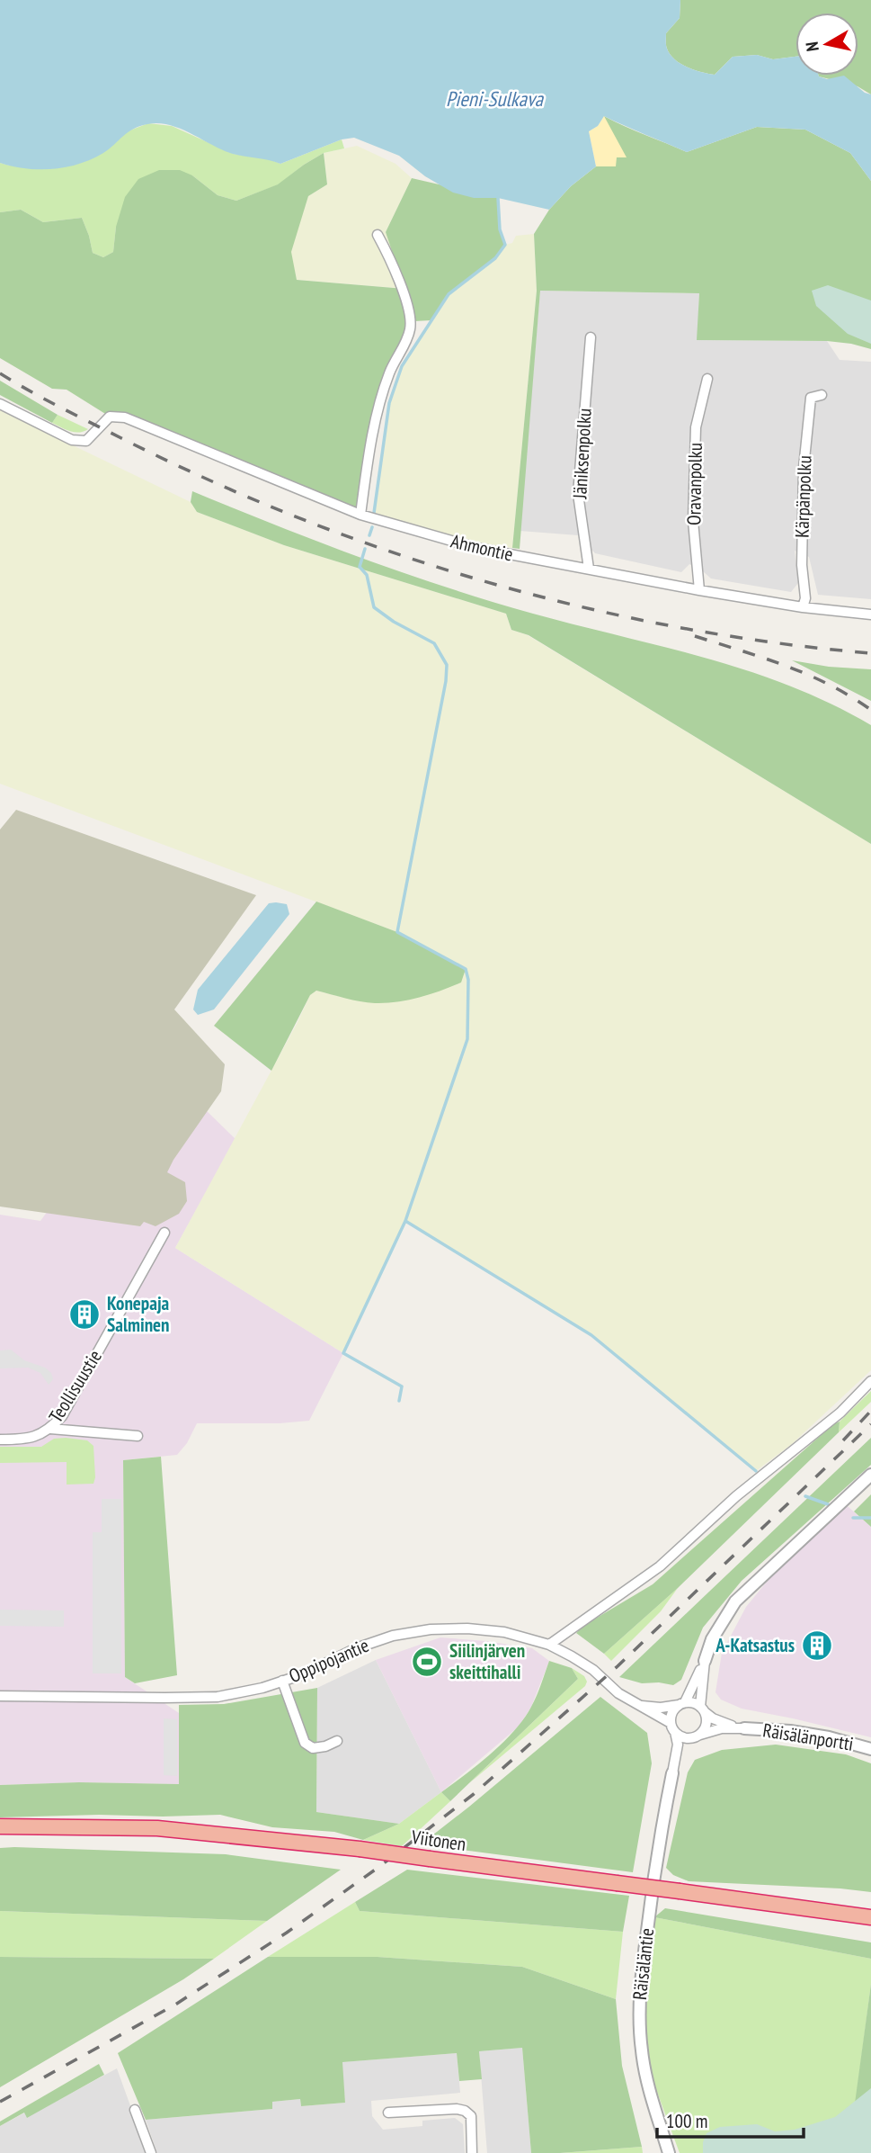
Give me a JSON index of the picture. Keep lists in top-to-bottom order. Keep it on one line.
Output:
{"streets":{"highway":["Viitonen"],"street":["Jäniksenpolku","Oravanpolku","Kärpänpolku","Ahmontie","Teollisuustie","Oppipojantie","Räisälänportti","Räisäläntie"]},"crossings":[["Jäniksenpolku","Ahmontie"],["Oravanpolku","Ahmontie"],["Kärpänpolku","Ahmontie"]],"water":["Pieni-Sulkava"],"places":{"building":["Konepaja Salminen","A-Katsastus"],"sports":["Siilinjärven skeittihalli"]},"scale_bar":"100 m","north":"left"}
